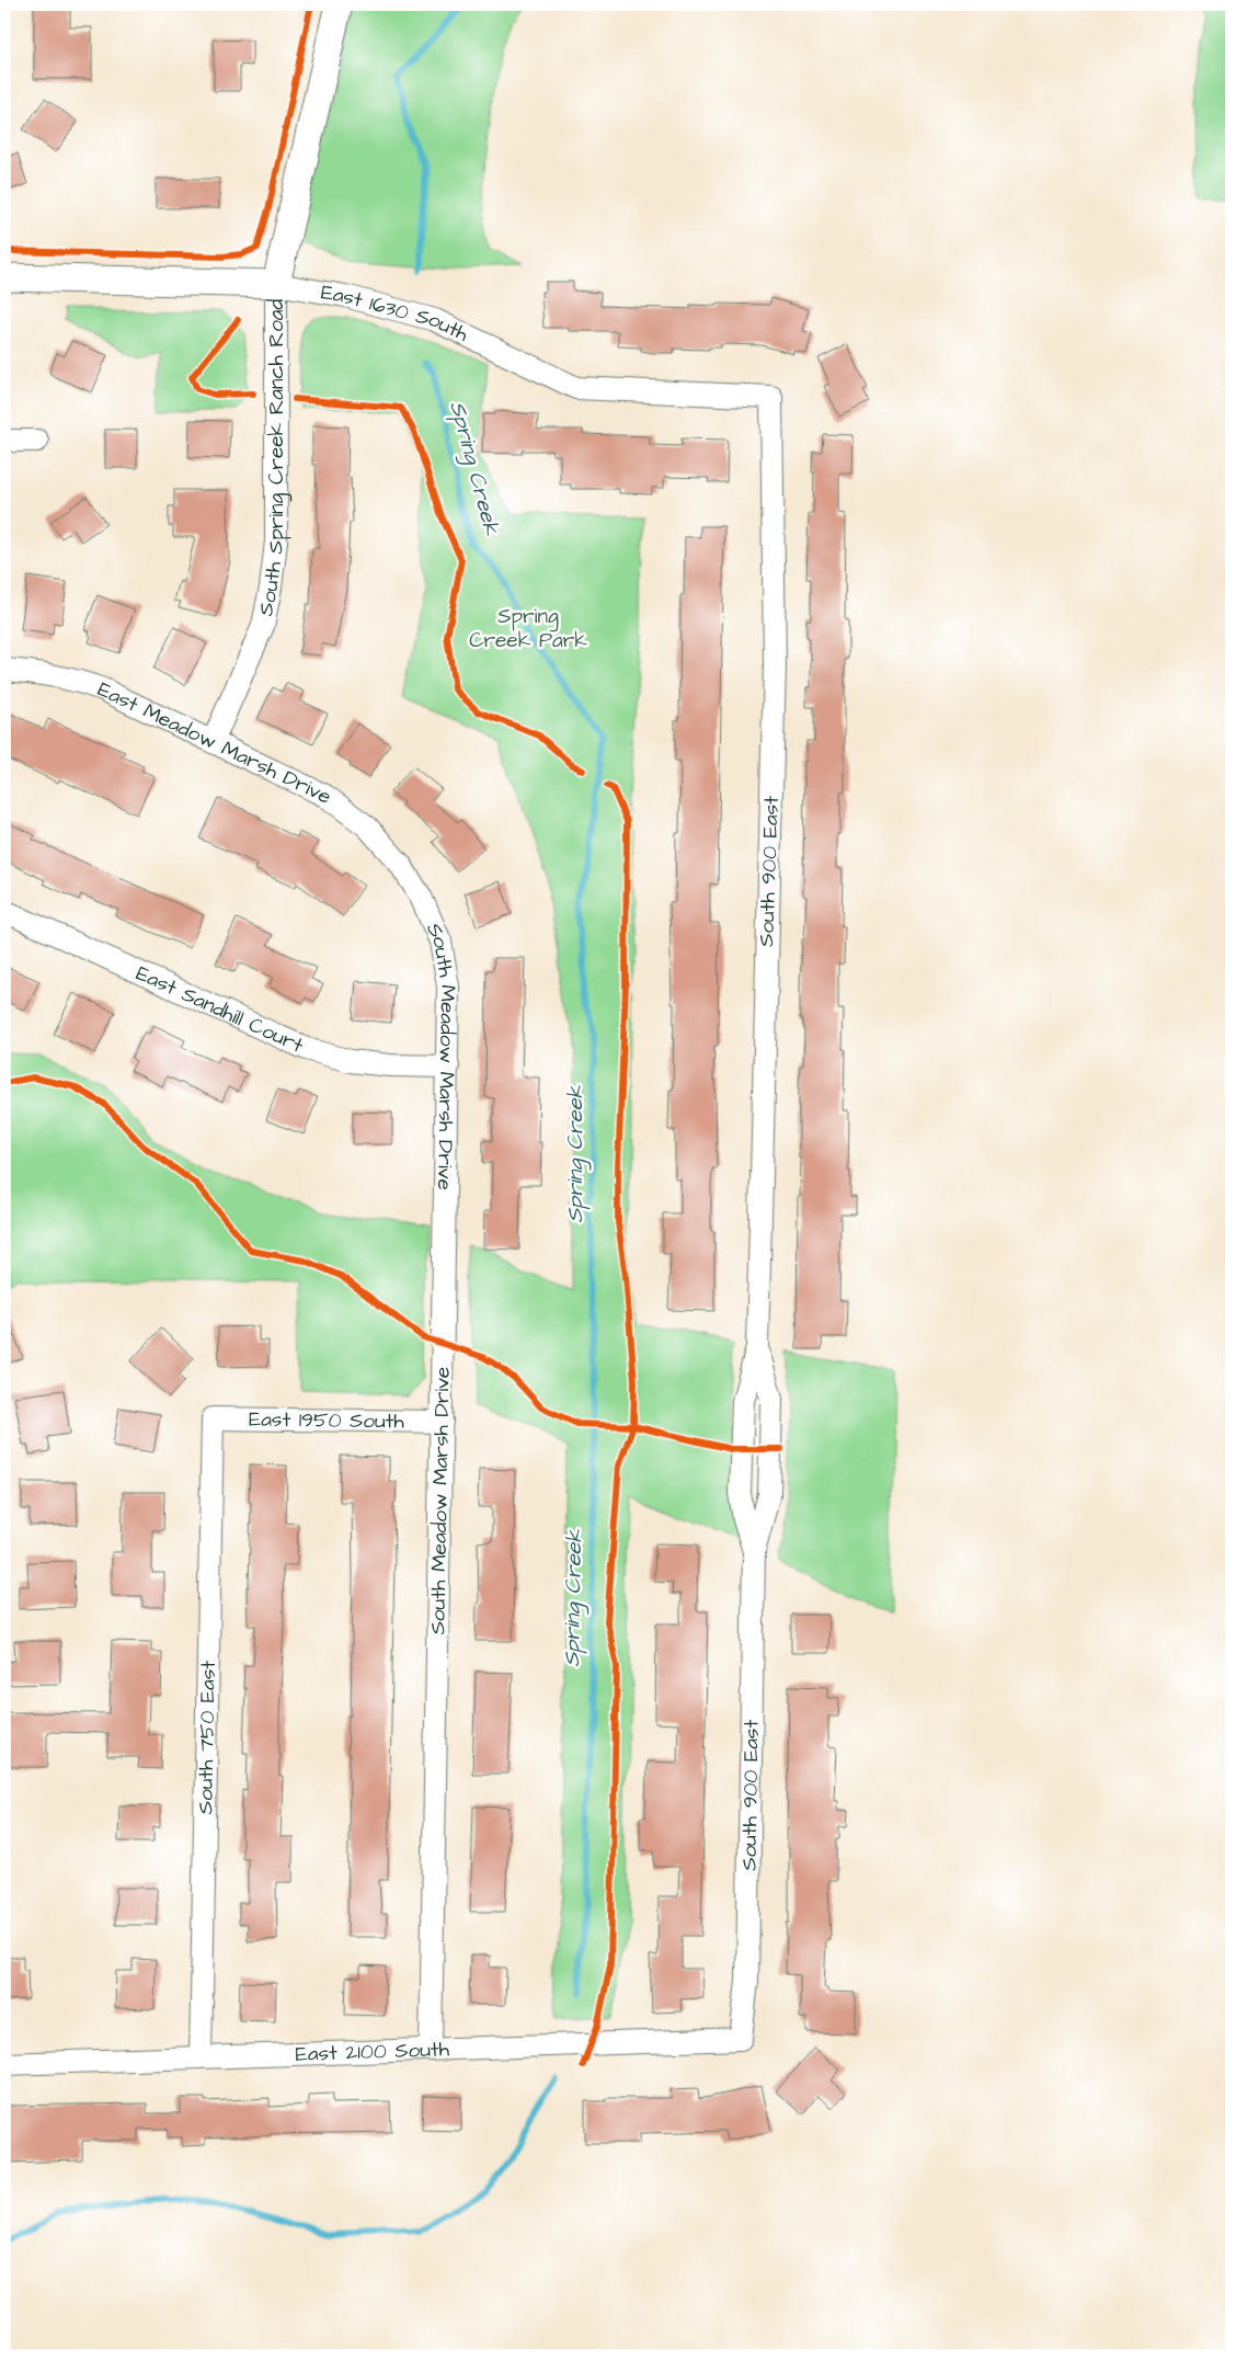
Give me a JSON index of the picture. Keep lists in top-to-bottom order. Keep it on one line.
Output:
{"streets":{"street":["East 1630 South","South Spring Creek Ranch Road","East Meadow Marsh Drive","South 900 East","East Sandhill Court","South Meadow Marsh Drive","East 1950 South","South 750 East","East 2100 South"]},"crossings":[["East 1630 South","South Spring Creek Ranch Road"],["East 1630 South","South 900 East"],["South Spring Creek Ranch Road","East Meadow Marsh Drive"],["East Meadow Marsh Drive","South Meadow Marsh Drive"],["South 900 East","East 2100 South"],["East Sandhill Court","South Meadow Marsh Drive"],["South Meadow Marsh Drive","East 1950 South"],["South Meadow Marsh Drive","East 2100 South"],["East 1950 South","South 750 East"],["South 750 East","East 2100 South"]],"water":["Spring Creek"],"parks":["Spring Creek Park"]}
